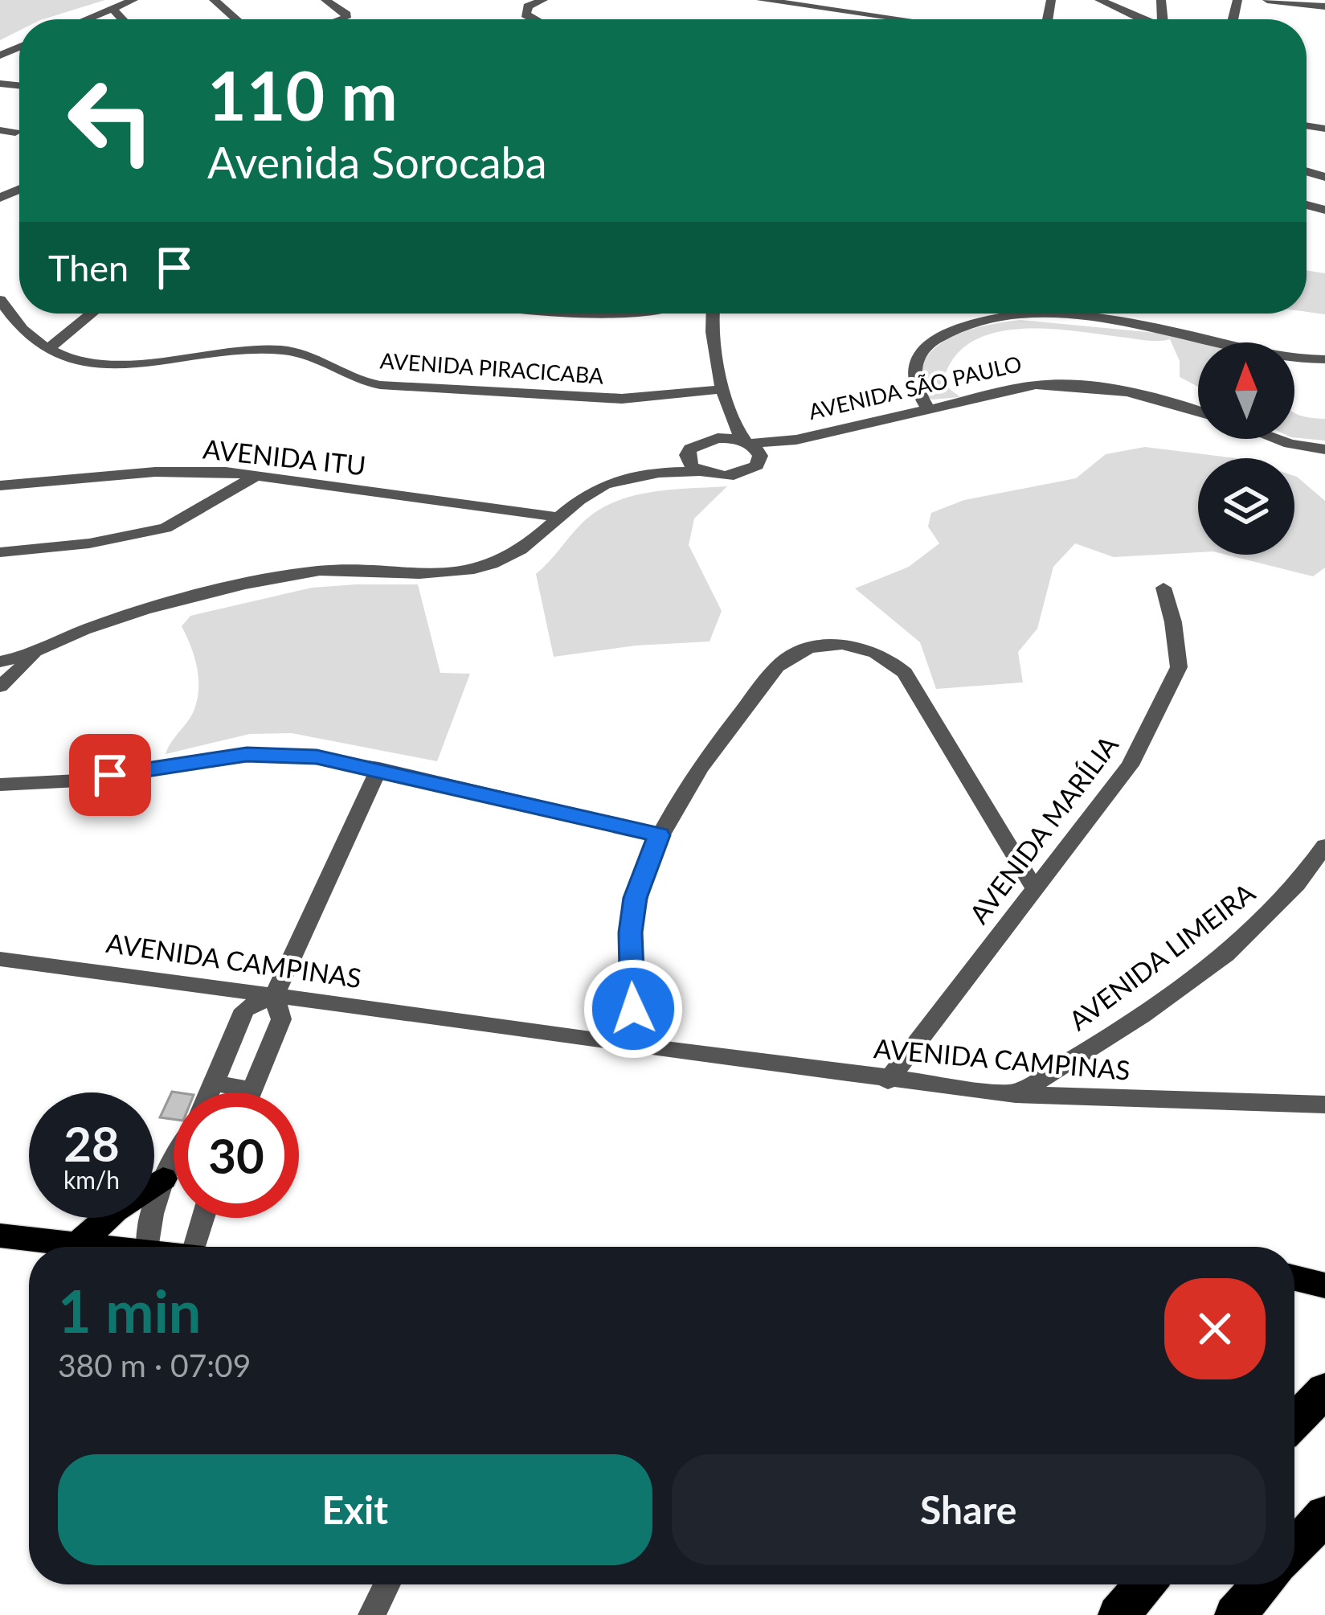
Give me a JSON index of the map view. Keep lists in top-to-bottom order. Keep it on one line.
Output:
{"streets":{"street":["AVENIDA PIRACICABA","AVENIDA SÃO PAULO","AVENIDA ITU","AVENIDA MARÍLIA","AVENIDA LIMEIRA","AVENIDA CAMPINAS"]},"crossings":[["AVENIDA MARÍLIA","AVENIDA CAMPINAS"],["AVENIDA LIMEIRA","AVENIDA CAMPINAS"]],"north":"top","page":{"turn":["110 m","Avenida Sorocaba"],"then":"Then","speed":"28 km/h","limit":"30","heading":["1 min","380 m · 07:09"],"buttons":["Exit","Share"]}}
